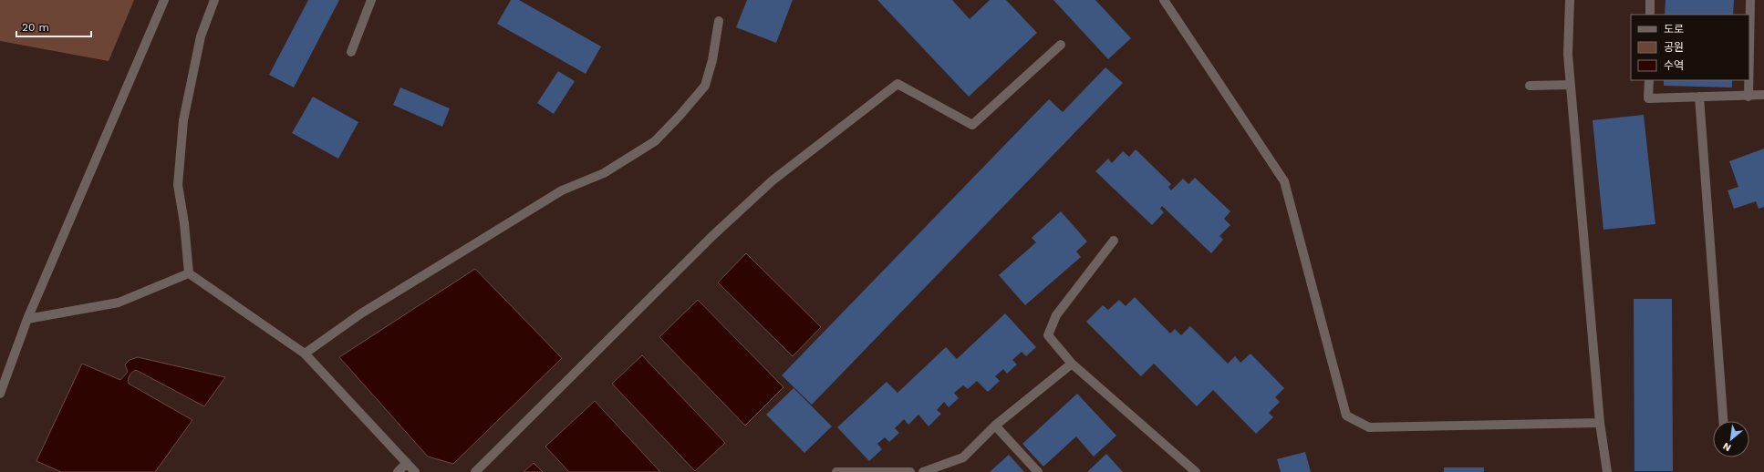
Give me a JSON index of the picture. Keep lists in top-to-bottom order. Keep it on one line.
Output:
{"legend":["도로","공원","수역"],"scale_bar":"20 m","north":"bottom left"}
